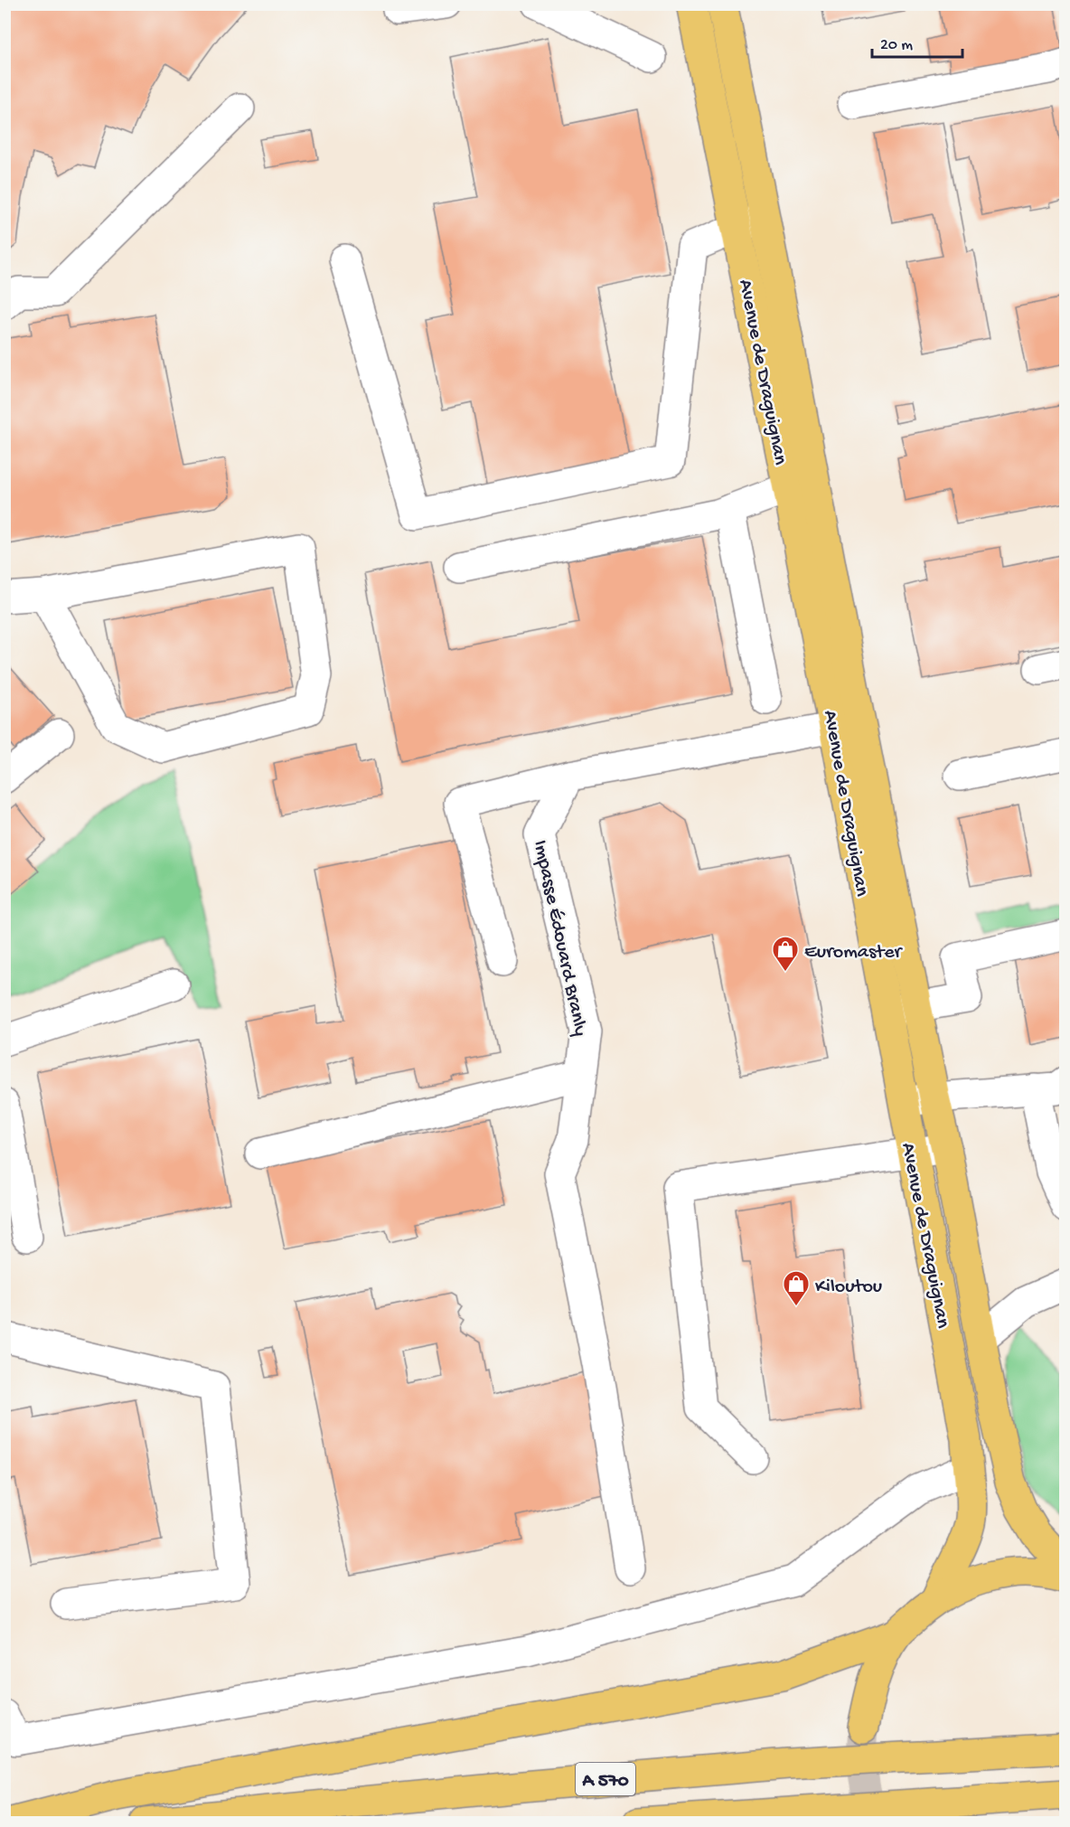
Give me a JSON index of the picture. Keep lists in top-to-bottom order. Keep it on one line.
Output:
{"streets":{"main road":["Avenue de Draguignan","A 570"],"street":["Impasse Édouard Branly"]},"places":{"shop":["Euromaster","Kiloutou"]},"scale_bar":"20 m"}
